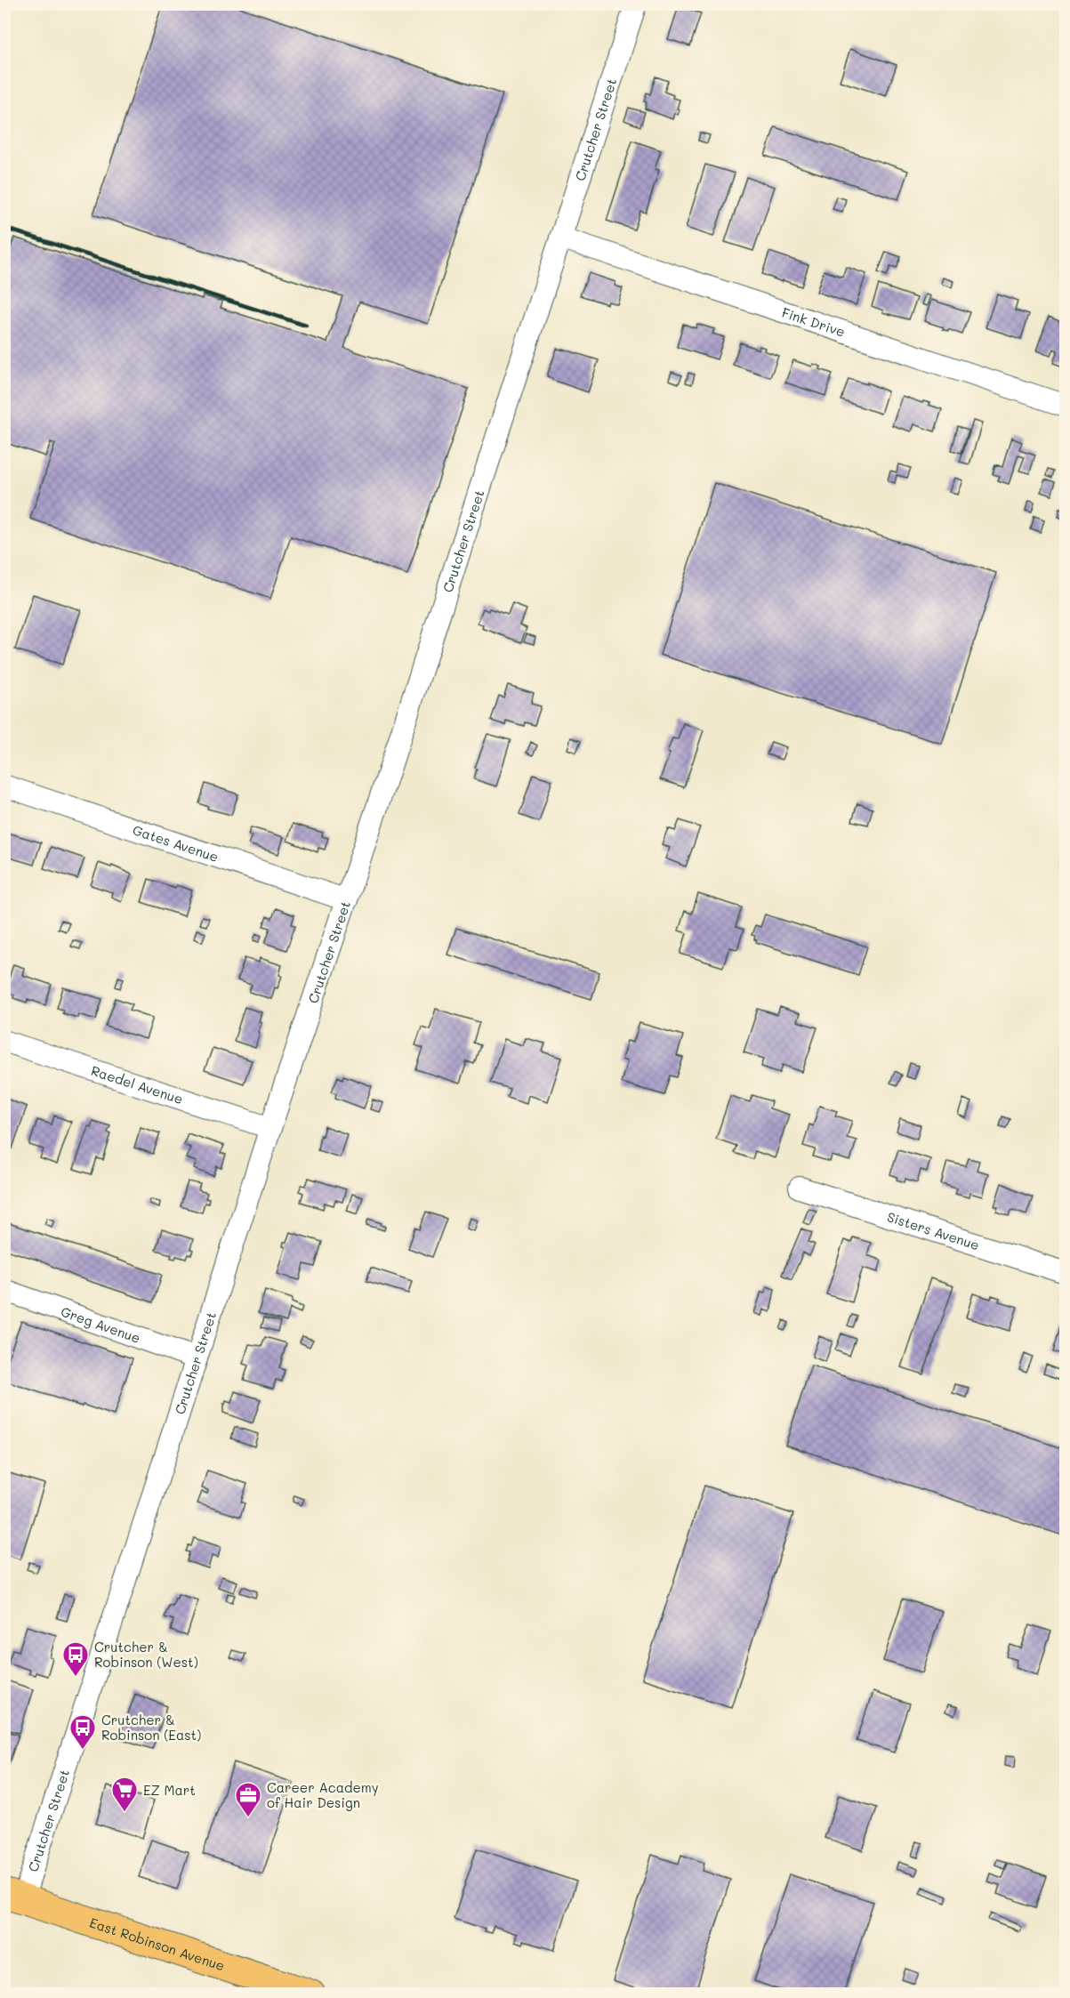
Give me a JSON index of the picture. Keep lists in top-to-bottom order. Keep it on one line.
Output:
{"streets":{"highway":["East Robinson Avenue"],"street":["Crutcher Street","Fink Drive","Gates Avenue","Raedel Avenue","Sisters Avenue","Greg Avenue"]},"crossings":[["Crutcher Street","Fink Drive"],["Crutcher Street","Gates Avenue"],["Crutcher Street","Raedel Avenue"],["Crutcher Street","Greg Avenue"],["Crutcher Street","East Robinson Avenue"]],"places":{"bus stop":["Crutcher & Robinson (West)","Crutcher & Robinson (East)"],"supermarket":["EZ Mart"],"office":["Career Academy of Hair Design"]}}
